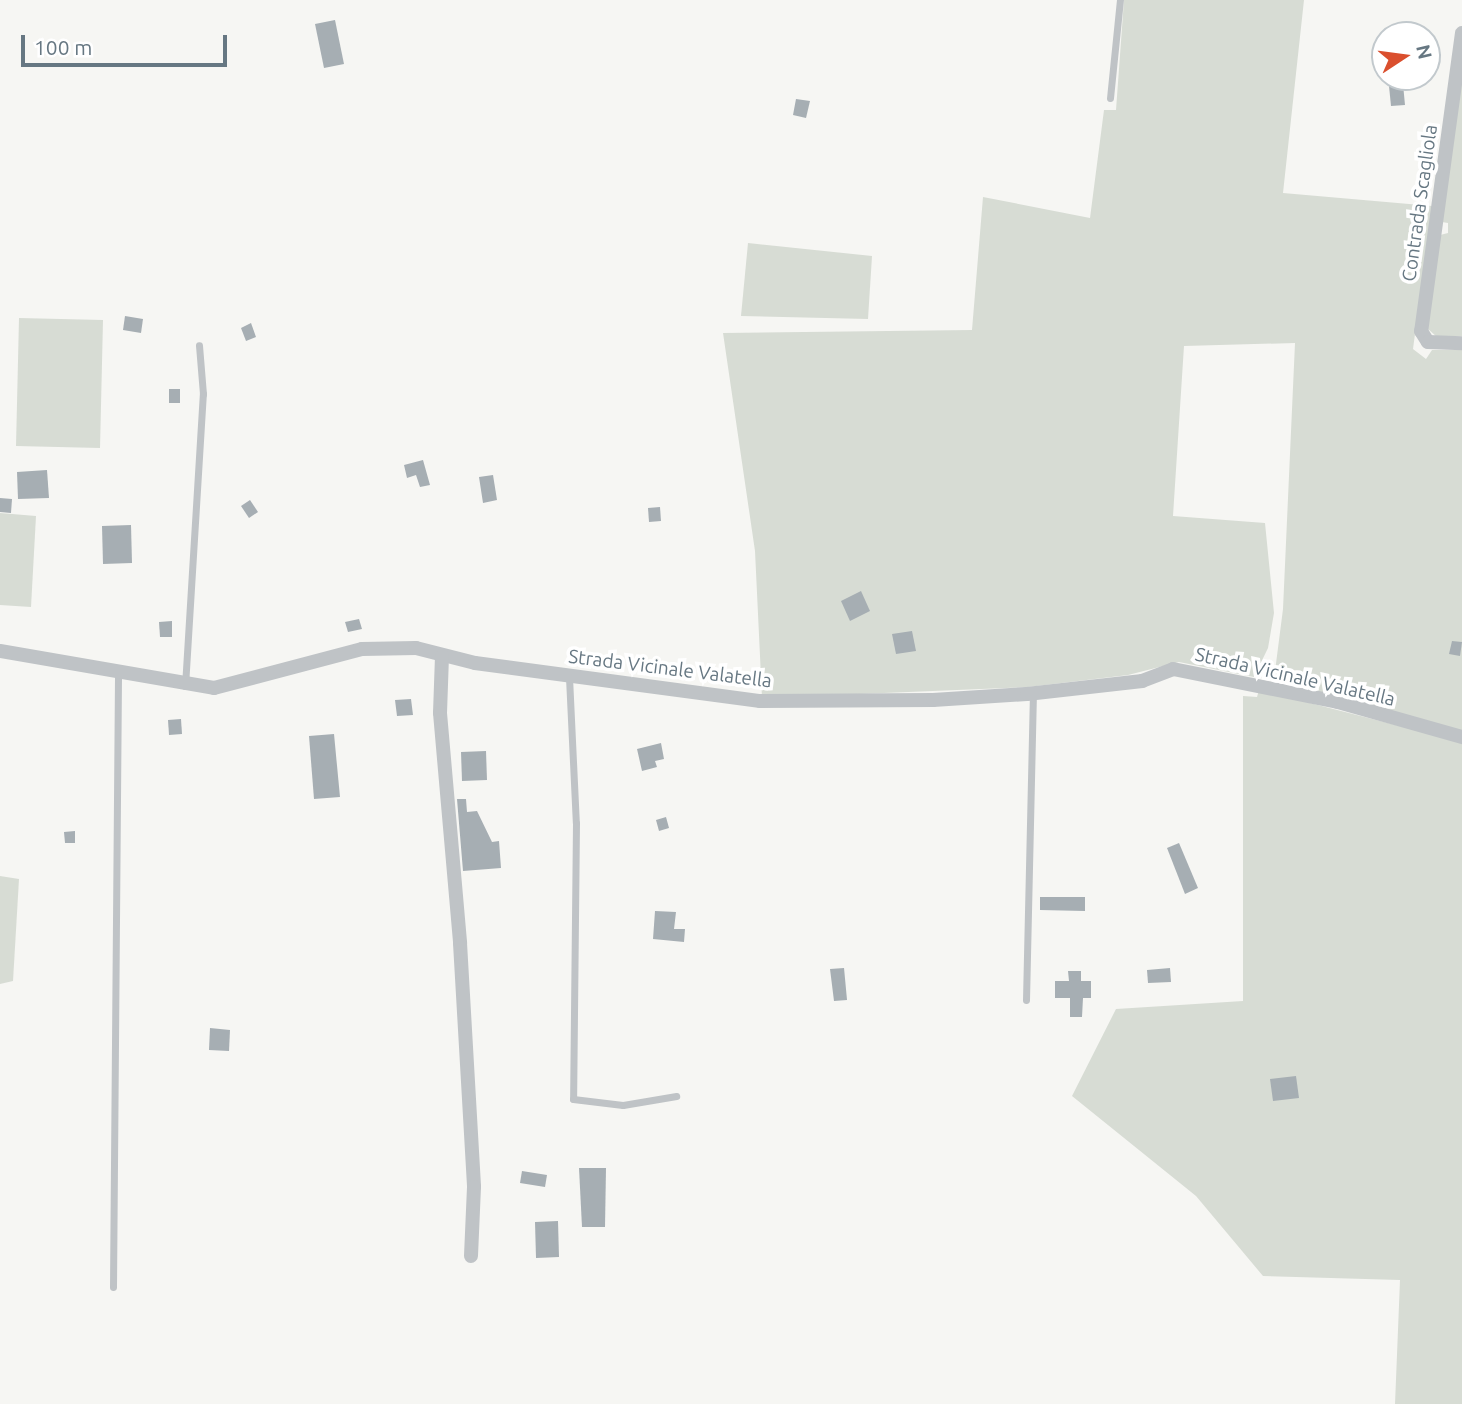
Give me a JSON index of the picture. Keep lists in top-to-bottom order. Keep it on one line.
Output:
{"streets":{"street":["Contrada Scagliola","Strada Vicinale Valatella"]},"scale_bar":"100 m","north":"right"}
